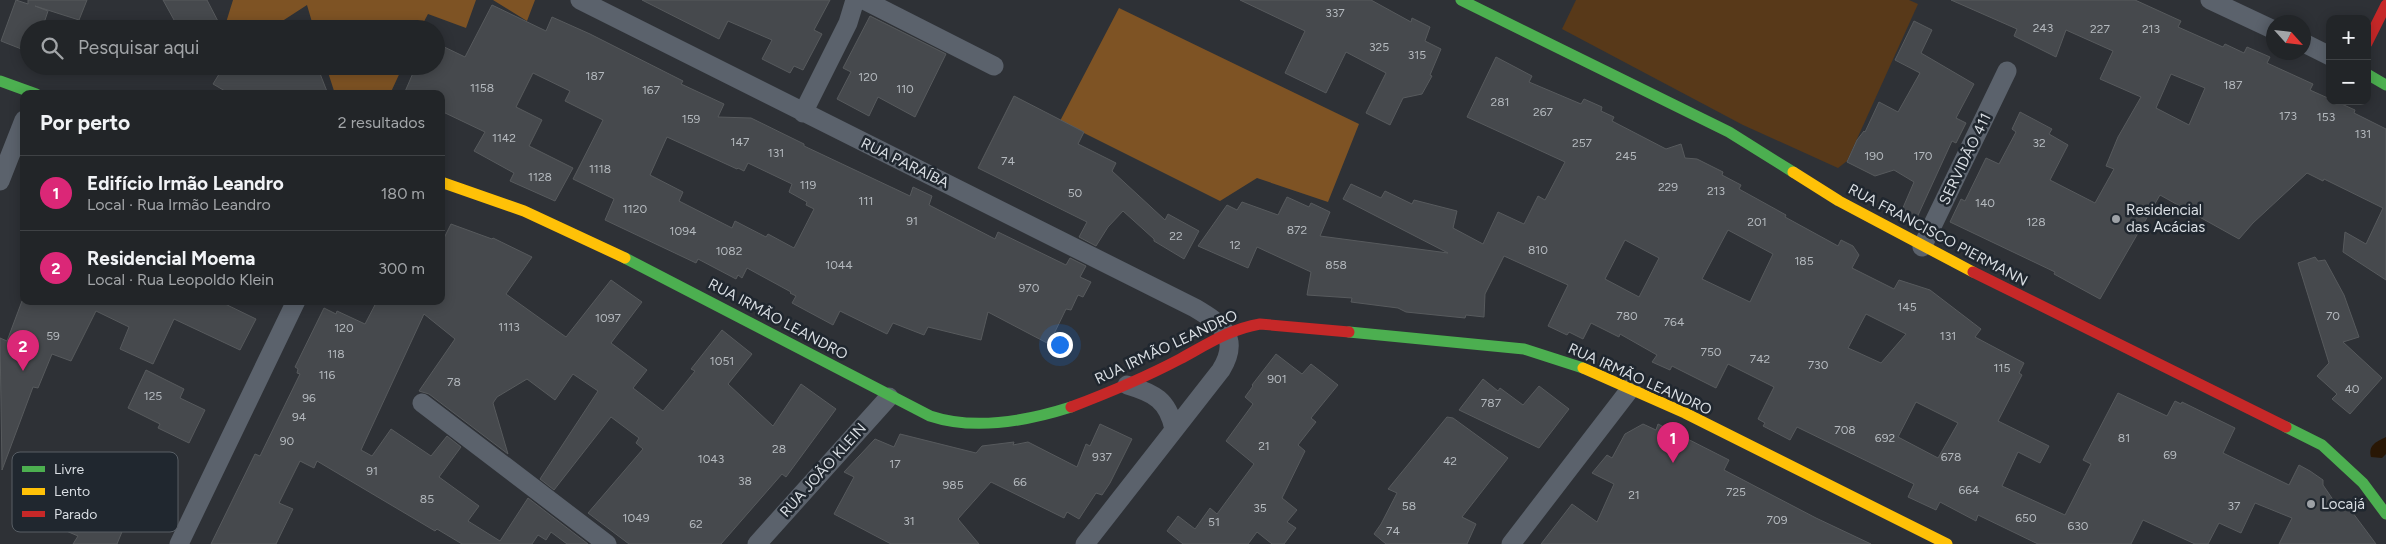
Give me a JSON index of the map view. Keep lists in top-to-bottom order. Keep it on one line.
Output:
{"streets":{"street":["SERVIDÃO 411","RUA PARAÍBA","RUA FRANCISCO PIERMANN","RUA IRMÃO LEANDRO","RUA JOÃO KLEIN"]},"crossings":[["SERVIDÃO 411","RUA FRANCISCO PIERMANN"],["RUA PARAÍBA","RUA IRMÃO LEANDRO"],["RUA IRMÃO LEANDRO","RUA JOÃO KLEIN"]],"places":["Residencial das Acácias","Locajá"],"house_numbers":["337","243","227","213","325","315","187","120","187","1158","110","167","281","267","173","153","159","131","1142","147","257","32","131","245","190","170","74","1118","1128","119","229","213","50","111","140","1120","91","201","128","872","1094","22","12","810","1082","185","1044","858","970","145","780","70","1097","764","1113","120","59","131","750","118","742","1051","730","115","116","901","78","40","125","96","787","94","708","692","81","90","21","28","69","937","678","1043","42","17","91","38","66","985","664","725","21","85","58","37","35","1049","650","709","31","51","62","630","74"],"legend":["Livre","Lento","Parado"],"north":"bottom right","page":{"map_buttons":["+","−"],"search":"Pesquisar aqui","heading":["Por perto","2 resultados"],"list":[{"mark":"1","name":"Edifício Irmão Leandro","note":"Local · Rua Irmão Leandro","value":"180 m"},{"mark":"2","name":"Residencial Moema","note":"Local · Rua Leopoldo Klein","value":"300 m"}],"pins":["2","1"]}}
